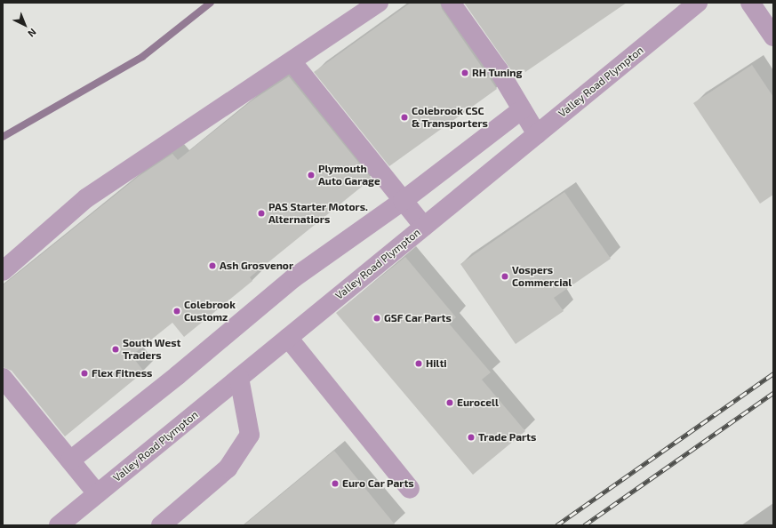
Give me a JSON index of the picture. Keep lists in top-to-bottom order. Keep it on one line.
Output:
{"streets":{"street":["Valley Road Plympton"]},"places":["RH Tuning","Colebrook CSC & Transporters","Plymouth Auto Garage","PAS Starter Motors. Alternatiors","Ash Grosvenor","Vospers Commercial","Colebrook Customz","GSF Car Parts","South West Traders","Hilti","Flex Fitness","Eurocell","Trade Parts","Euro Car Parts"],"north":"bottom right"}
